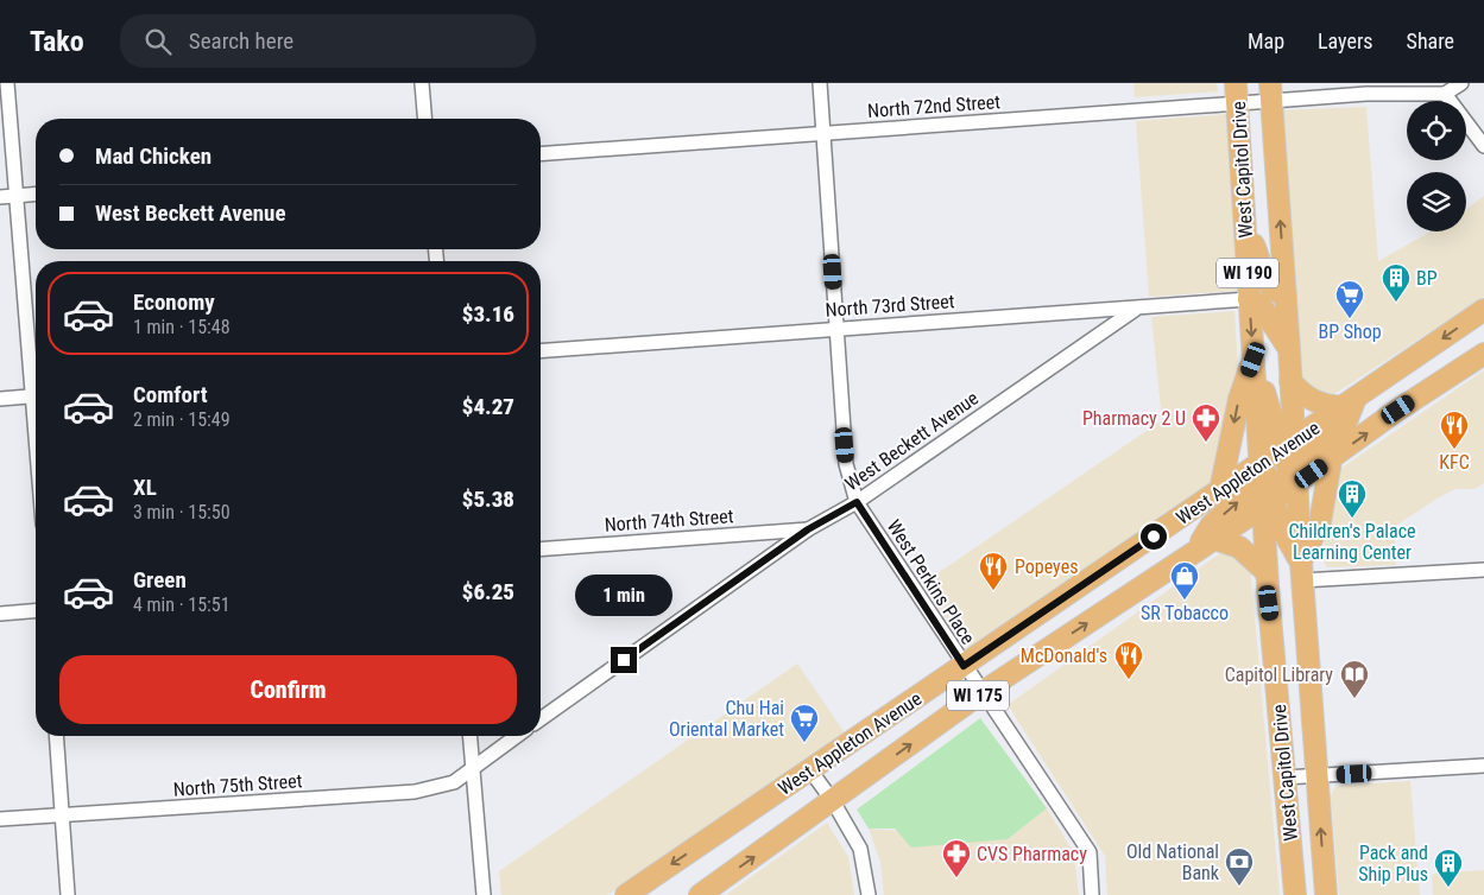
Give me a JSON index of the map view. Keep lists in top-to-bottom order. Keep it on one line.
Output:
{"streets":{"main road":["West Capitol Drive","WI 190","West Appleton Avenue","WI 175"],"street":["North 72nd Street","North 73rd Street","West Beckett Avenue","North 74th Street","West Perkins Place","North 75th Street"]},"crossings":[["North 72nd Street","West Capitol Drive"],["North 72nd Street","West Perkins Place"],["West Capitol Drive","North 73rd Street"],["West Capitol Drive","West Appleton Avenue"],["North 73rd Street","West Beckett Avenue"],["North 73rd Street","West Perkins Place"],["West Beckett Avenue","North 74th Street"],["West Beckett Avenue","West Perkins Place"],["West Appleton Avenue","West Perkins Place"]],"places":{"building":["BP","Children's Palace Learning Center","Pack and Ship Plus"],"supermarket":["BP Shop","Chu Hai Oriental Market"],"pharmacy":["Pharmacy 2 U","CVS Pharmacy"],"restaurant":["KFC","Popeyes","McDonald's"],"shop":["SR Tobacco"],"library":["Capitol Library"],"bank":["Old National Bank"]},"page":{"header":"Tako","search":"Search here","nav":["Map","Layers","Share"],"banner":["Mad Chicken","West Beckett Avenue"],"list":[{"name":"Economy","note":"1 min · 15:48","value":"$3.16"},{"name":"Comfort","note":"2 min · 15:49","value":"$4.27"},{"name":"XL","note":"3 min · 15:50","value":"$5.38"},{"name":"Green","note":"4 min · 15:51","value":"$6.25"}],"bubble":"1 min","buttons":"Confirm"}}
